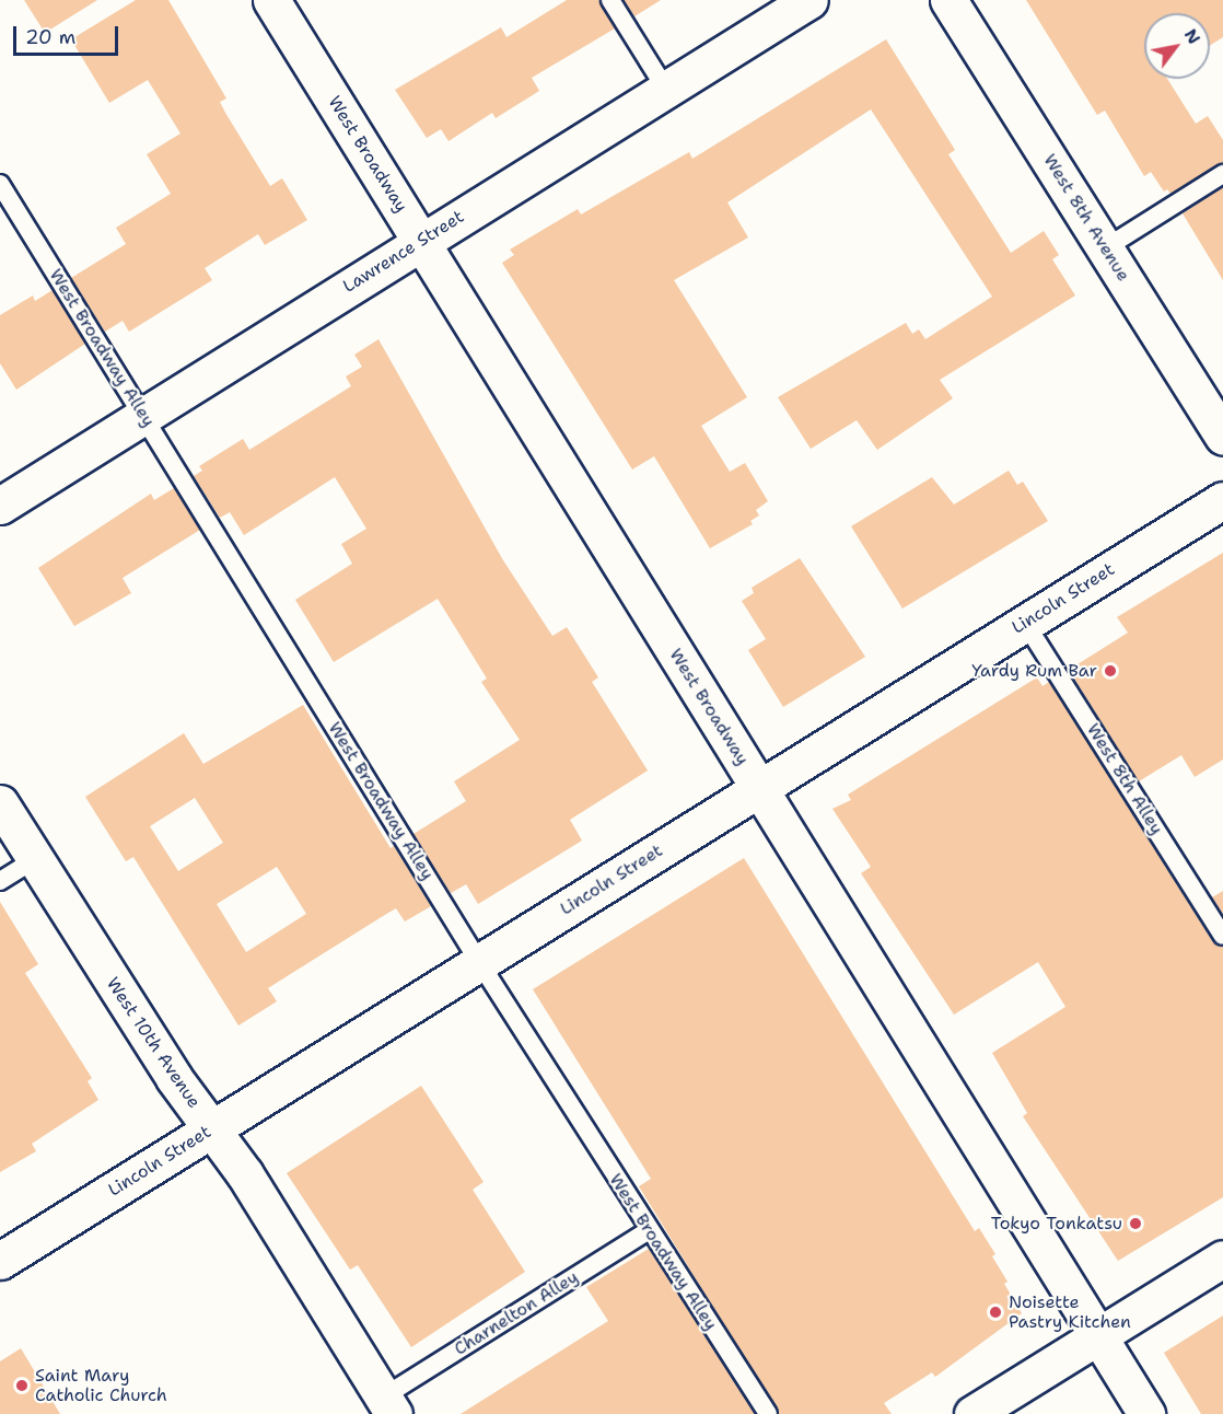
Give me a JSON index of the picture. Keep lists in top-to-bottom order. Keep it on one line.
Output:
{"streets":{"street":["West Broadway","West 8th Avenue","Lawrence Street","Lincoln Street","West 10th Avenue"],"lane":["West Broadway Alley","West 8th Alley","Charnelton Alley"]},"crossings":[["West Broadway","Lawrence Street"],["West Broadway","Lincoln Street"],["Lawrence Street","West Broadway Alley"],["West Broadway Alley","Lincoln Street"],["West Broadway Alley","Charnelton Alley"],["Lincoln Street","West 8th Alley"],["Lincoln Street","West 10th Avenue"],["West 10th Avenue","Charnelton Alley"]],"places":["Yardy Rum Bar","Tokyo Tonkatsu","Noisette Pastry Kitchen","Saint Mary Catholic Church"],"scale_bar":"20 m","north":"top right"}
